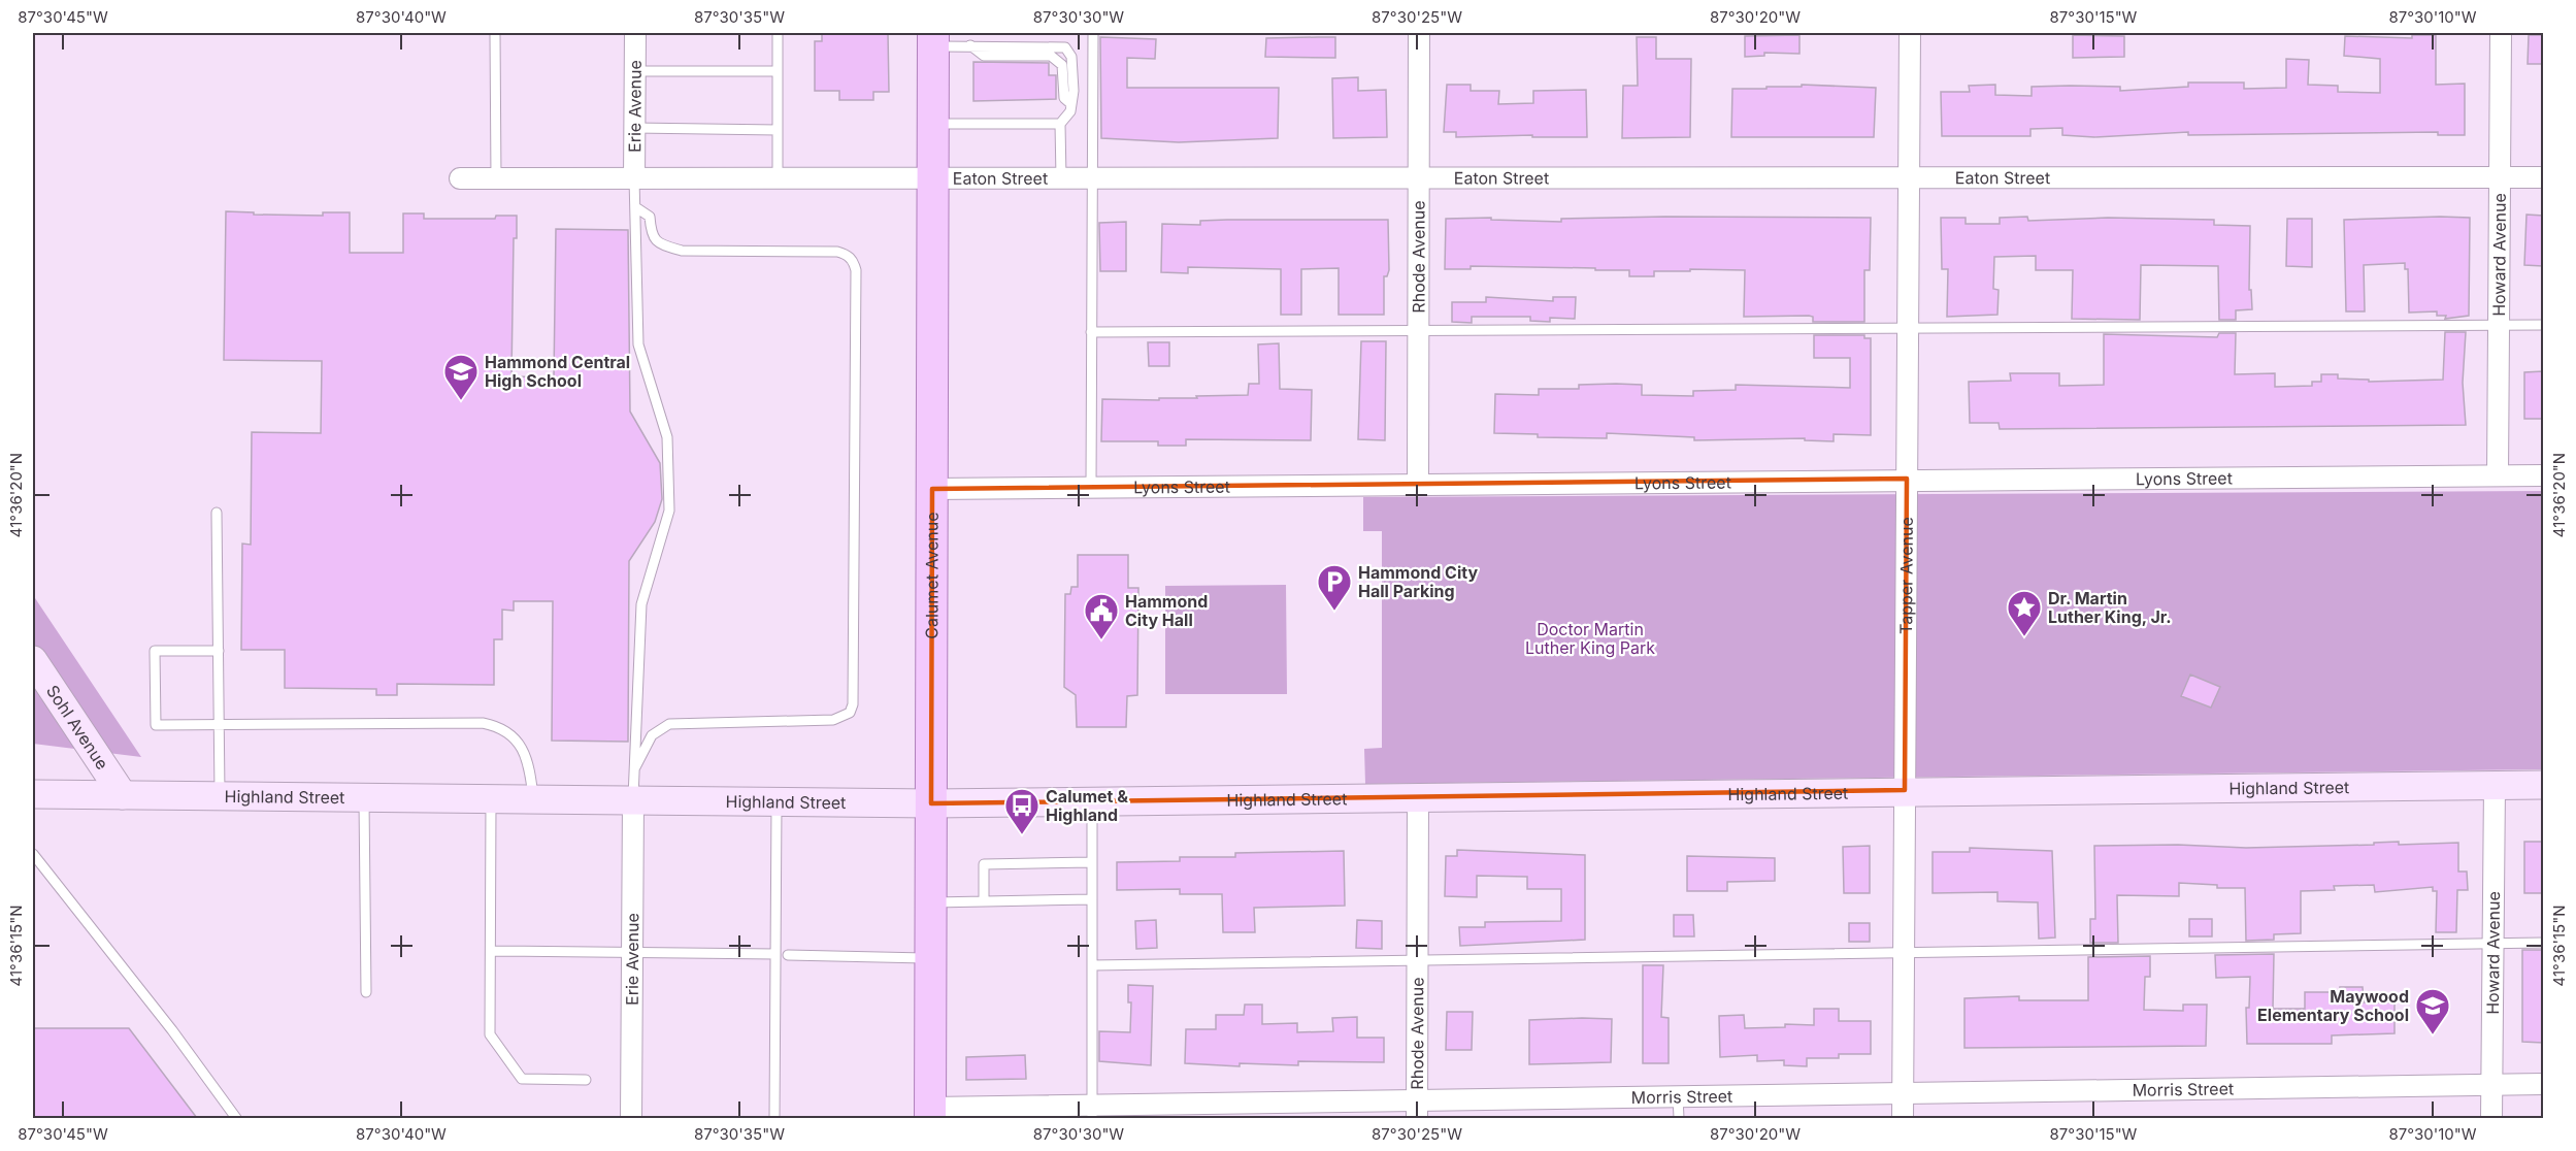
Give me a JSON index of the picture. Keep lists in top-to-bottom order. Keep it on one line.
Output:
{"streets":{"main road":["Calumet Avenue"],"street":["Erie Avenue","Eaton Street","Howard Avenue","Rhode Avenue","Lyons Street","Tapper Avenue","Sohl Avenue","Highland Street","Morris Street"]},"crossings":[["Erie Avenue","Eaton Street"],["Erie Avenue","Highland Street"],["Eaton Street","Howard Avenue"],["Eaton Street","Rhode Avenue"],["Eaton Street","Calumet Avenue"],["Eaton Street","Tapper Avenue"],["Howard Avenue","Lyons Street"],["Howard Avenue","Highland Street"],["Howard Avenue","Morris Street"],["Rhode Avenue","Lyons Street"],["Rhode Avenue","Highland Street"],["Rhode Avenue","Morris Street"],["Lyons Street","Calumet Avenue"],["Lyons Street","Tapper Avenue"],["Calumet Avenue","Highland Street"],["Calumet Avenue","Morris Street"],["Tapper Avenue","Highland Street"],["Tapper Avenue","Morris Street"],["Sohl Avenue","Highland Street"]],"parks":["Doctor Martin Luther King Park"],"places":{"school or university":["Hammond Central High School","Maywood Elementary School"],"parking":["Hammond City Hall Parking"],"place":["Dr. Martin Luther King, Jr."],"public building":["Hammond City Hall"],"bus stop":["Calumet & Highland"]},"coordinates":["87°30'45\"W","87°30'40\"W","87°30'35\"W","87°30'30\"W","87°30'25\"W","87°30'20\"W","87°30'15\"W","87°30'10\"W","41°36'20\"N","41°36'15\"N"]}
